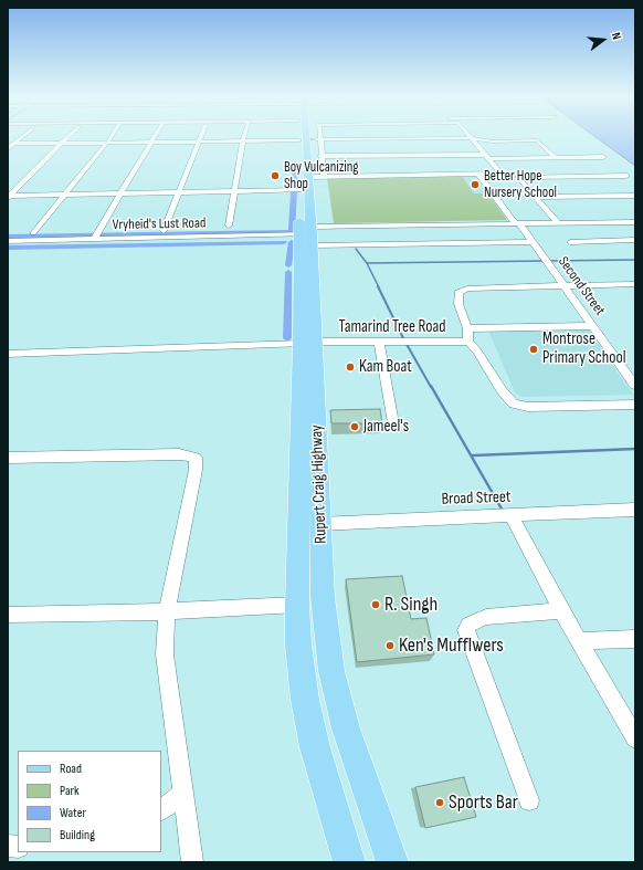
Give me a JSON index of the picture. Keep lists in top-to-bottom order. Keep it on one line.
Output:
{"streets":{"main road":["Rupert Craig Highway"],"street":["Vryheid's Lust Road","Second Street","Tamarind Tree Road","Broad Street"]},"crossings":[["Vryheid's Lust Road","Rupert Craig Highway"],["Tamarind Tree Road","Rupert Craig Highway"],["Rupert Craig Highway","Broad Street"]],"places":["Boy Vulcanizing Shop","Better Hope Nursery School","Montrose Primary School","Kam Boat","Jameel's","R. Singh","Ken's Mufflwers","Sports Bar"],"legend":["Road","Park","Water","Building"],"north":"right"}
